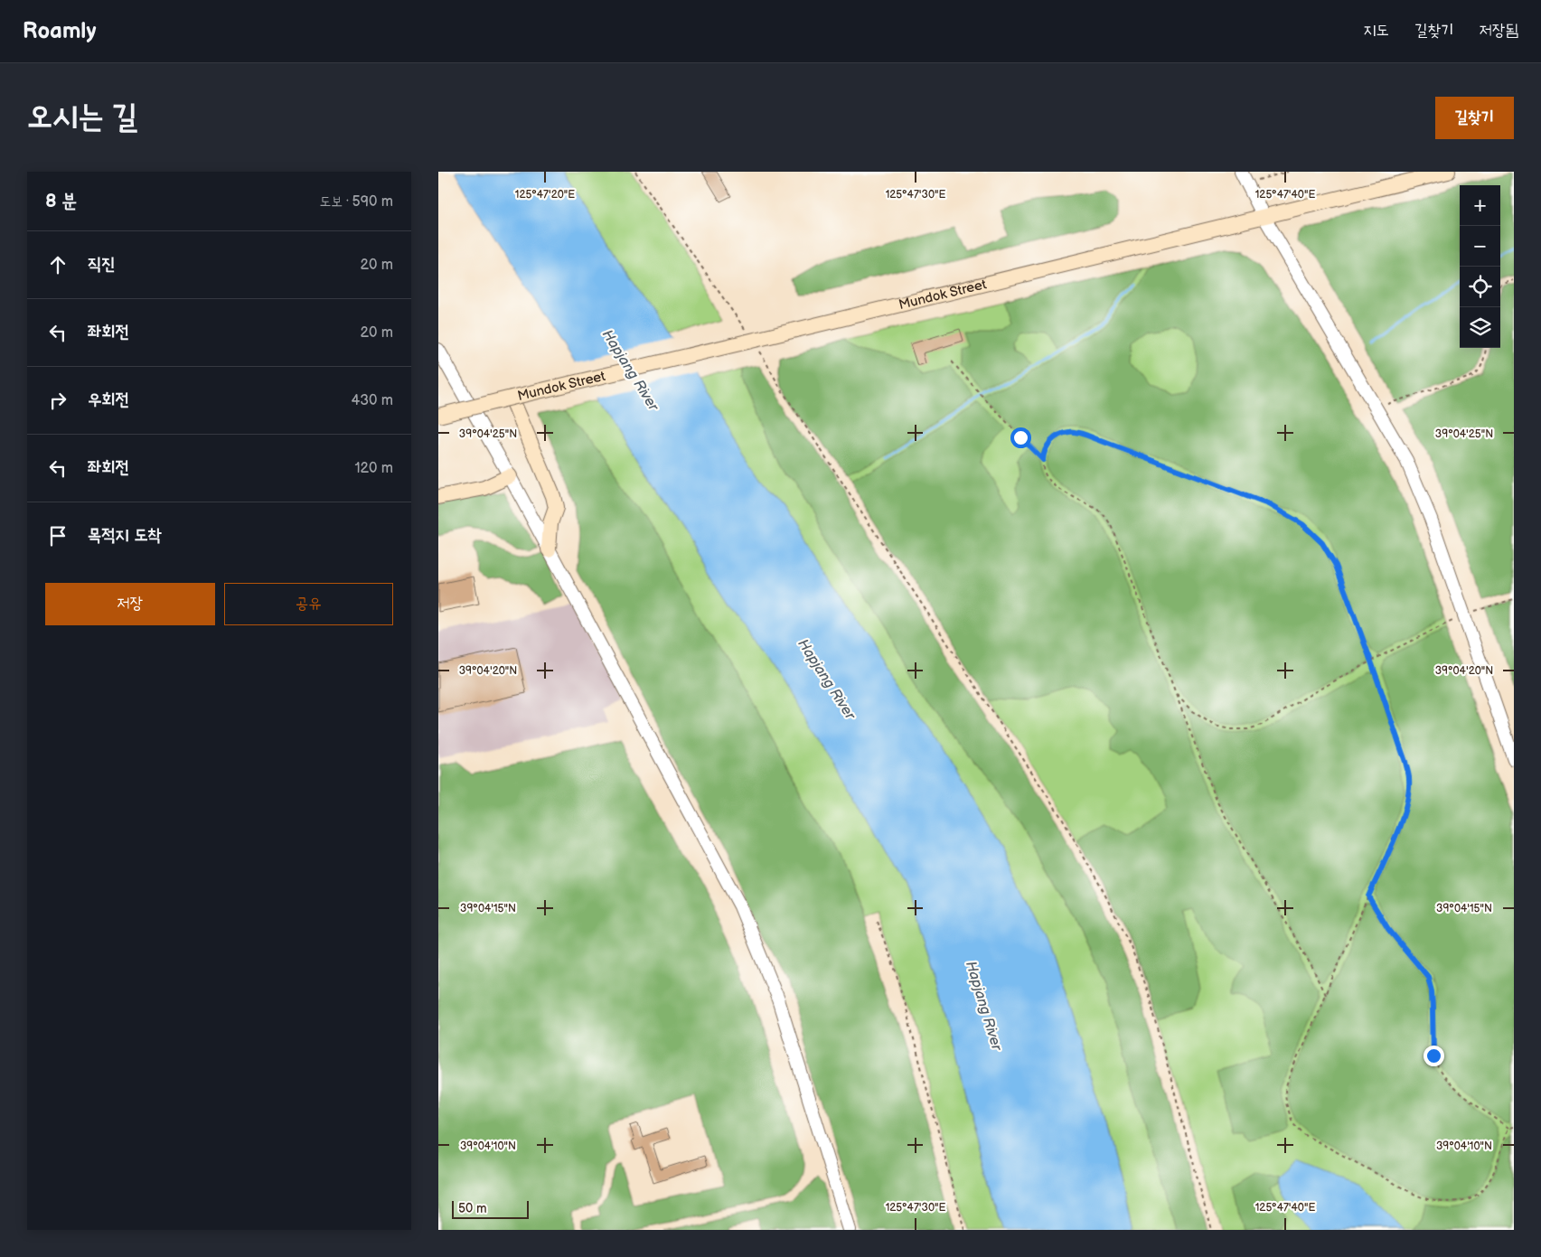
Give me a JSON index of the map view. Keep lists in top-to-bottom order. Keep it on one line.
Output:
{"streets":{"main road":["Mundok Street"]},"water":["Hapjang River"],"scale_bar":"50 m","page":{"header":"Roamly","nav":["지도","길찾기","저장됨"],"buttons":["길찾기",["저장","공유"]],"title":"오시는 길","heading":["8 분","도보 · 590 m"],"map_buttons":["+","−"],"list":[["직진","20 m"],["좌회전","20 m"],["우회전","430 m"],["좌회전","120 m"],"목적지 도착"],"scale":"50 m"},"coordinates":["125°47'20\"E","125°47'30\"E","125°47'40\"E","39°04'25\"N","39°04'20\"N","39°04'15\"N","39°04'10\"N"]}
